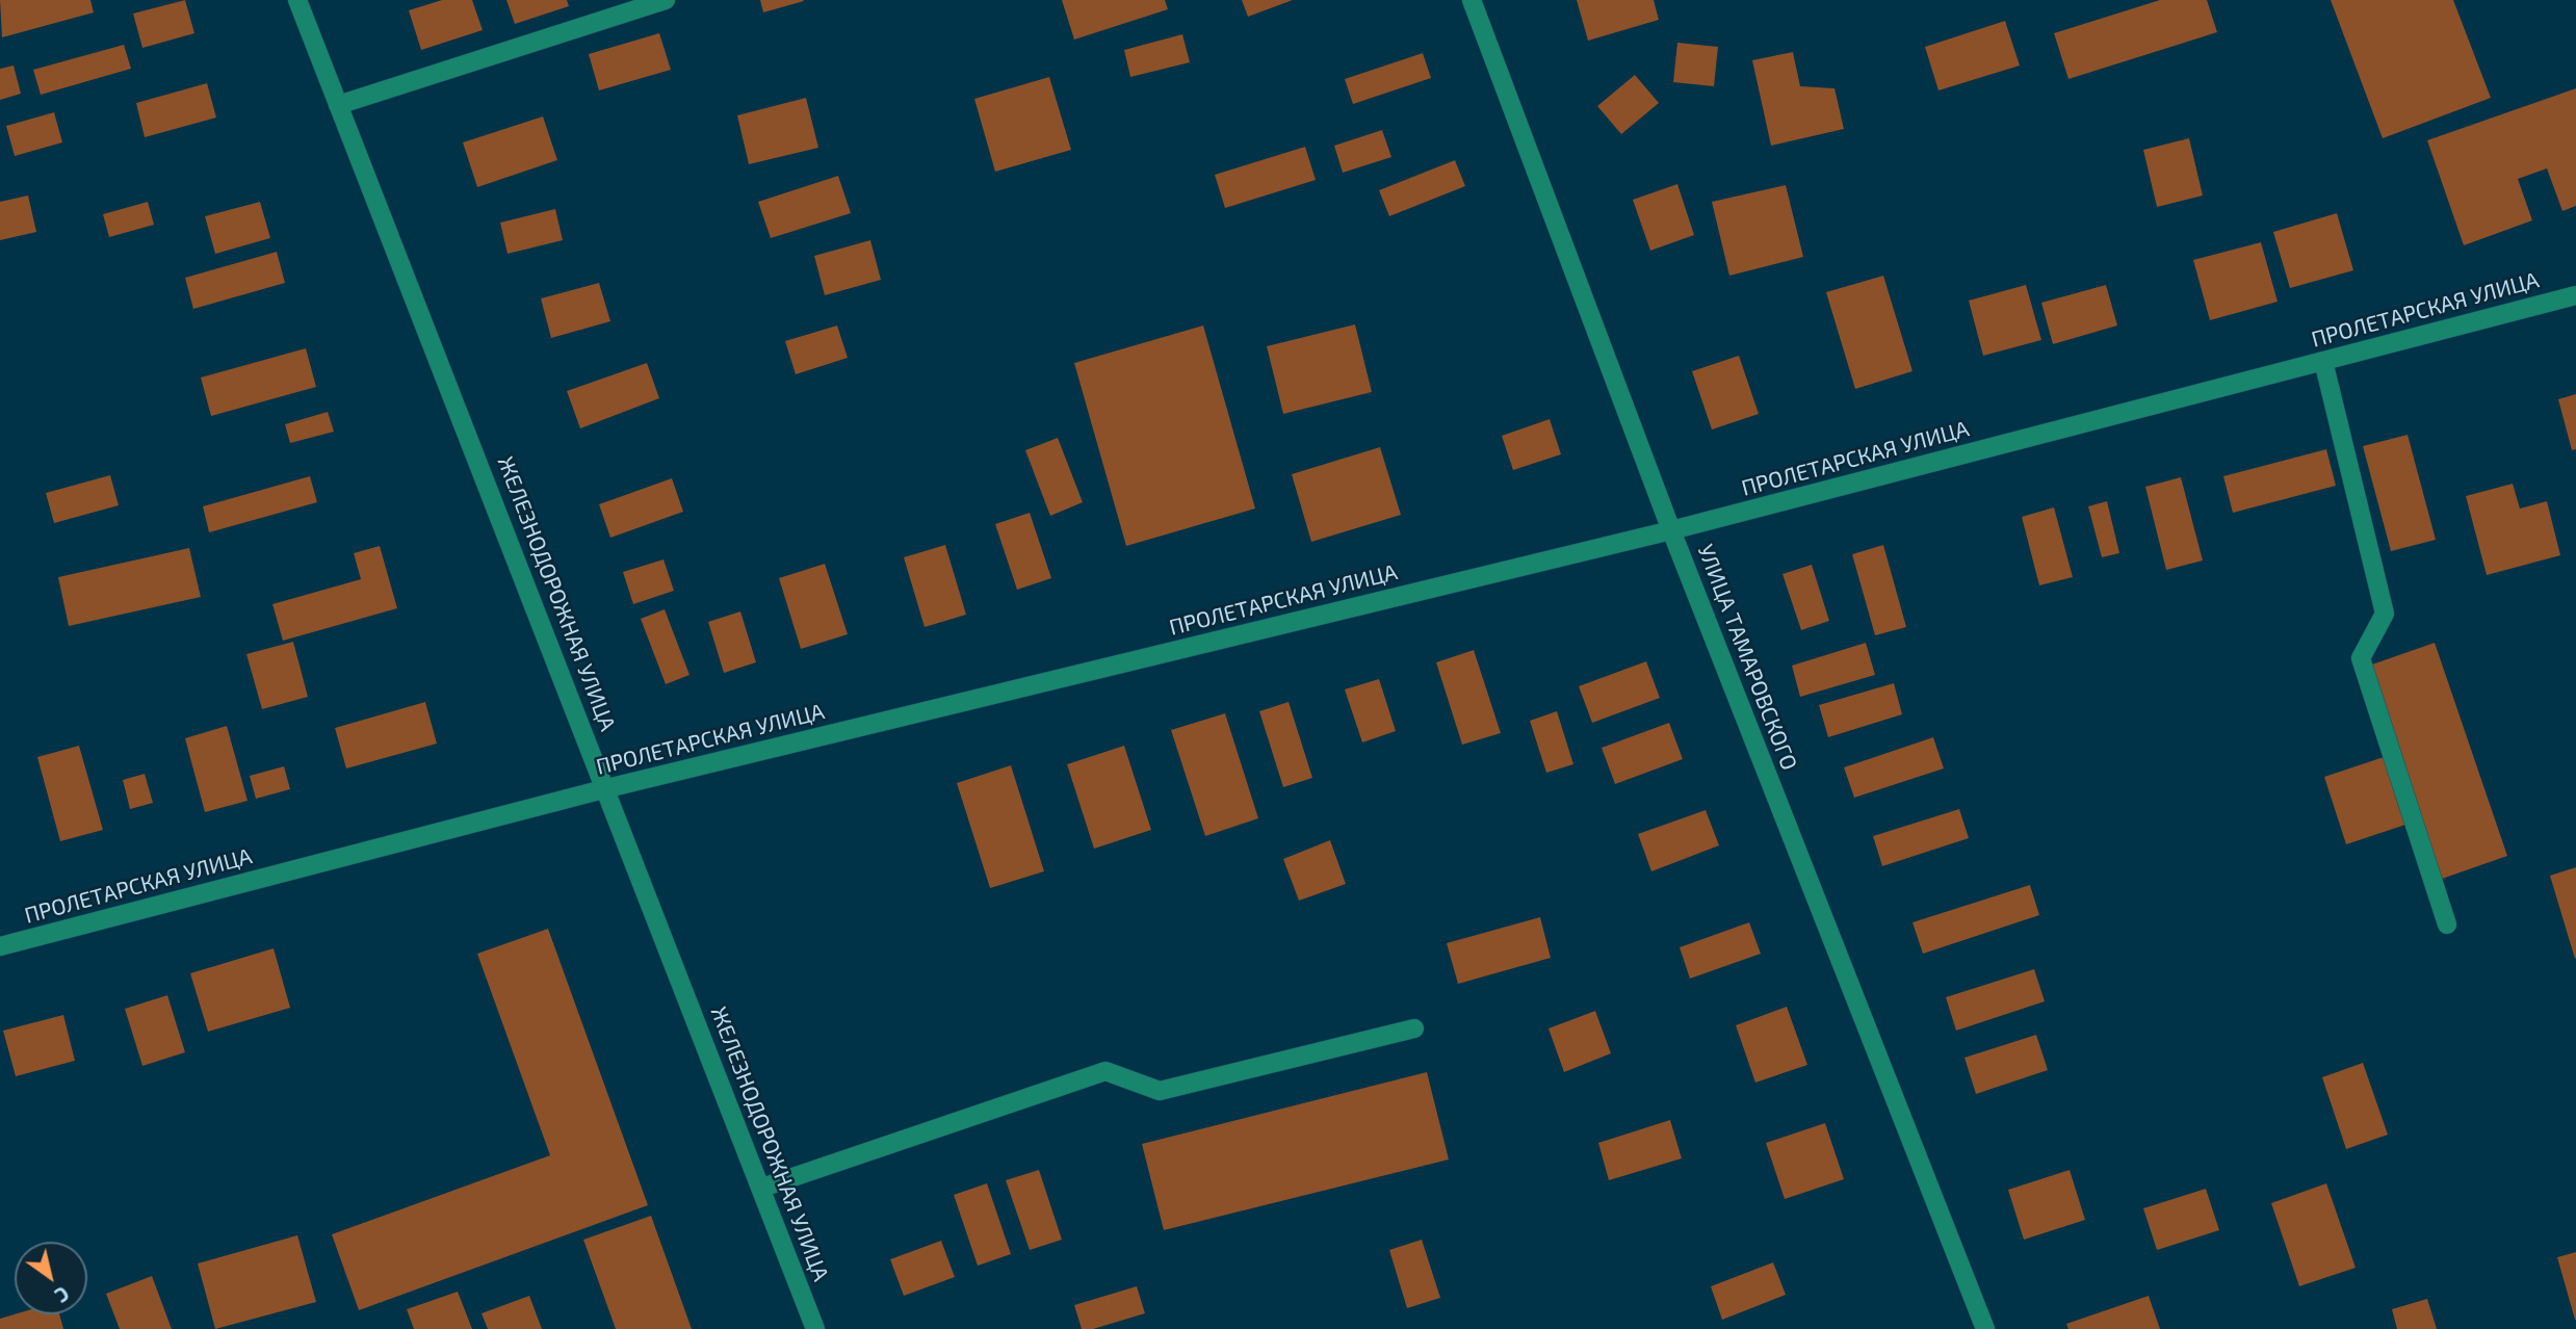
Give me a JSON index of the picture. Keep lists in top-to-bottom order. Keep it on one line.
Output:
{"streets":{"street":["ПРОЛЕТАРСКАЯ УЛИЦА","ЖЕЛЕЗНОДОРОЖНАЯ УЛИЦА","УЛИЦА ТАМАРОВСКОГО"]},"crossings":[["ПРОЛЕТАРСКАЯ УЛИЦА","ЖЕЛЕЗНОДОРОЖНАЯ УЛИЦА"],["ПРОЛЕТАРСКАЯ УЛИЦА","УЛИЦА ТАМАРОВСКОГО"]],"north":"bottom right"}
